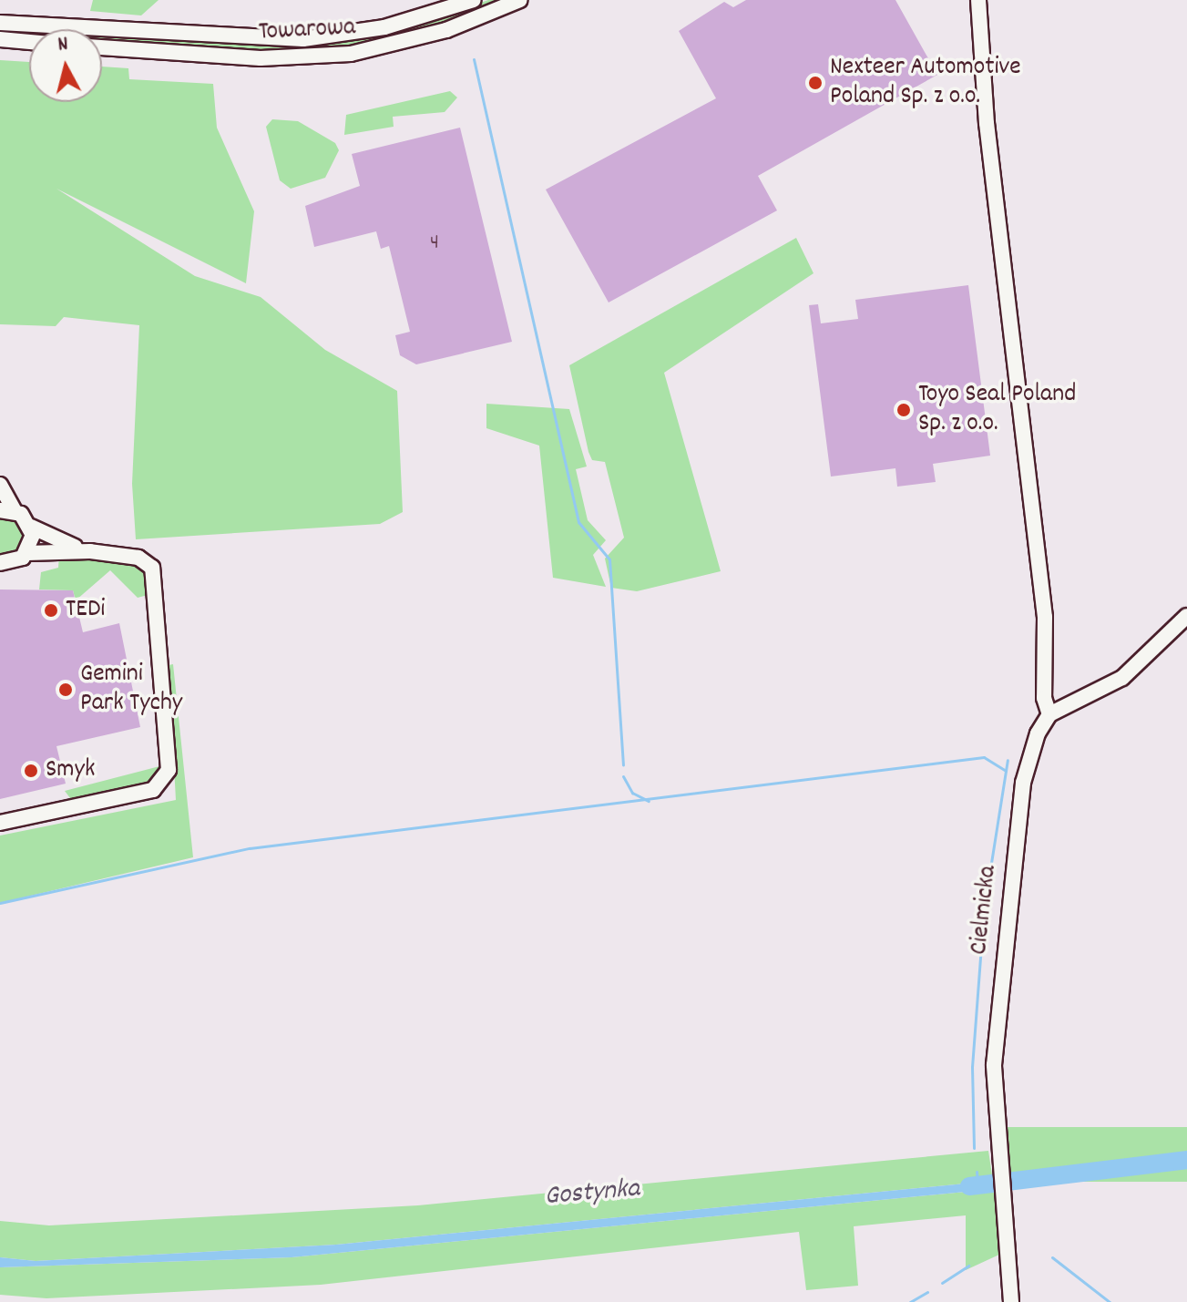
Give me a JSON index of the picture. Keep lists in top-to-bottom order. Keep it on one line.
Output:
{"streets":{"street":["Towarowa","Cielmicka"]},"water":["Gostynka"],"places":["Nexteer Automotive Poland Sp. z o.o.","Toyo Seal Poland Sp. z o.o.","TEDi","Gemini Park Tychy","Smyk"],"house_numbers":["4"],"north":"top"}
